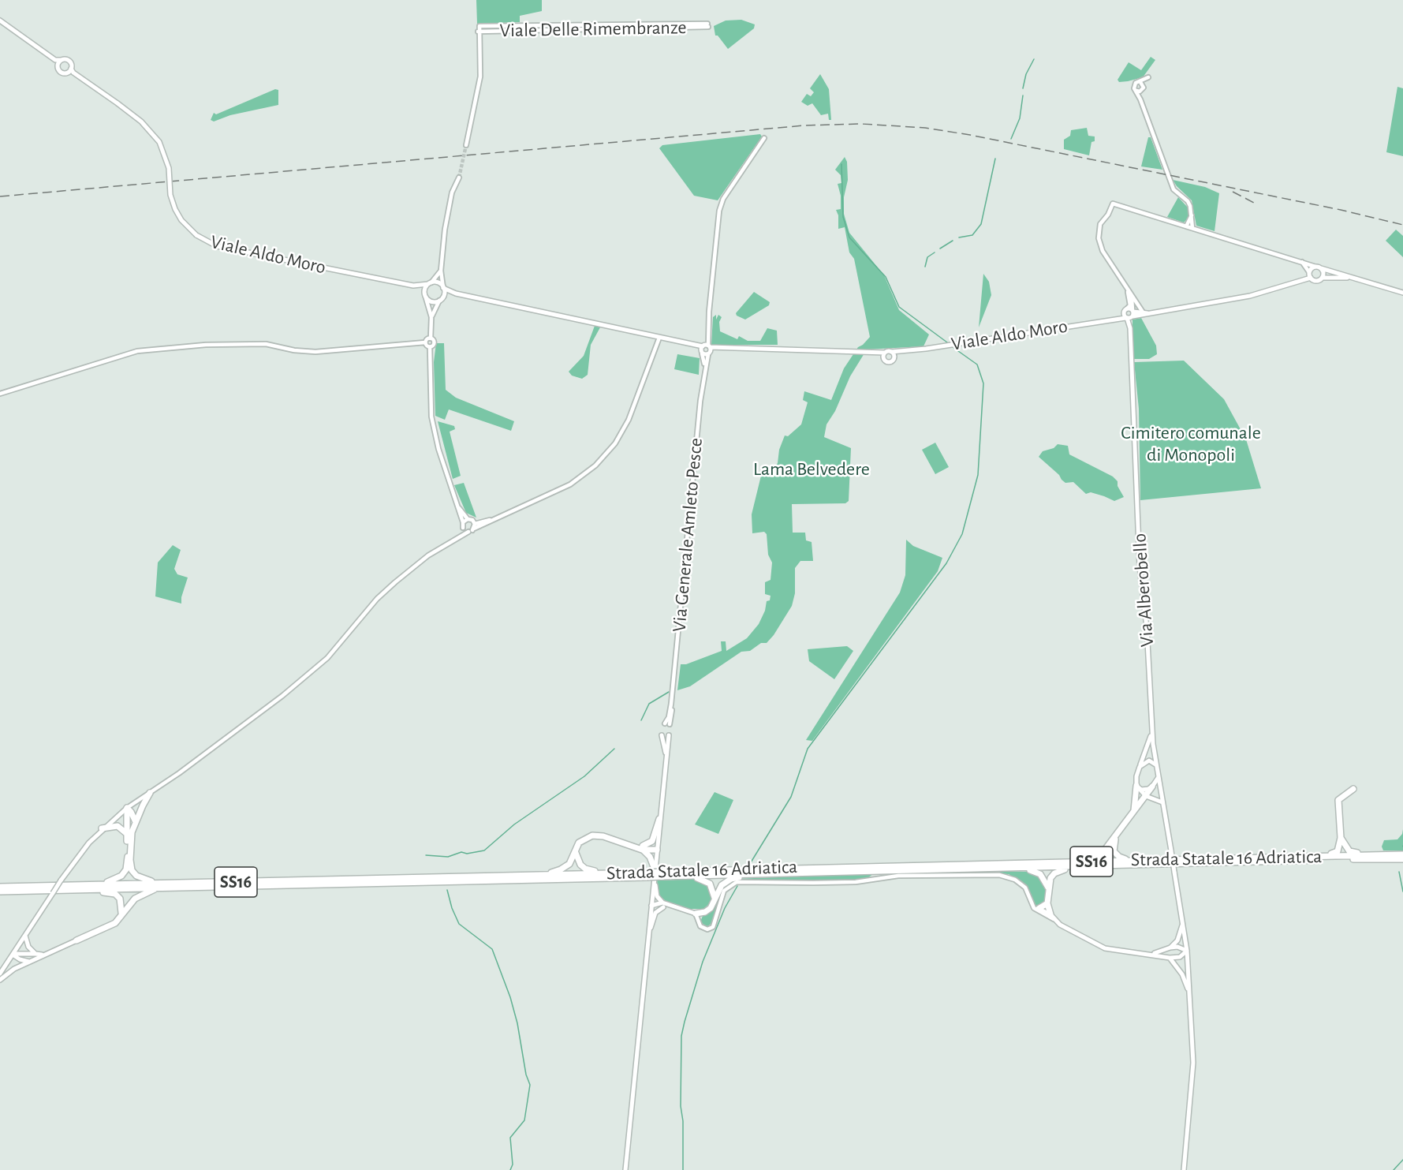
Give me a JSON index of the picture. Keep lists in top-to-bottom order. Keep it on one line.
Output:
{"streets":{"highway":["Strada Statale 16 Adriatica","SS16"],"main road":["Viale Aldo Moro","Via Alberobello"],"street":["Viale Delle Rimembranze","Via Generale Amleto Pesce"]},"crossings":[["Viale Aldo Moro","Via Alberobello"]],"parks":["Cimitero comunale di Monopoli","Lama Belvedere"]}
